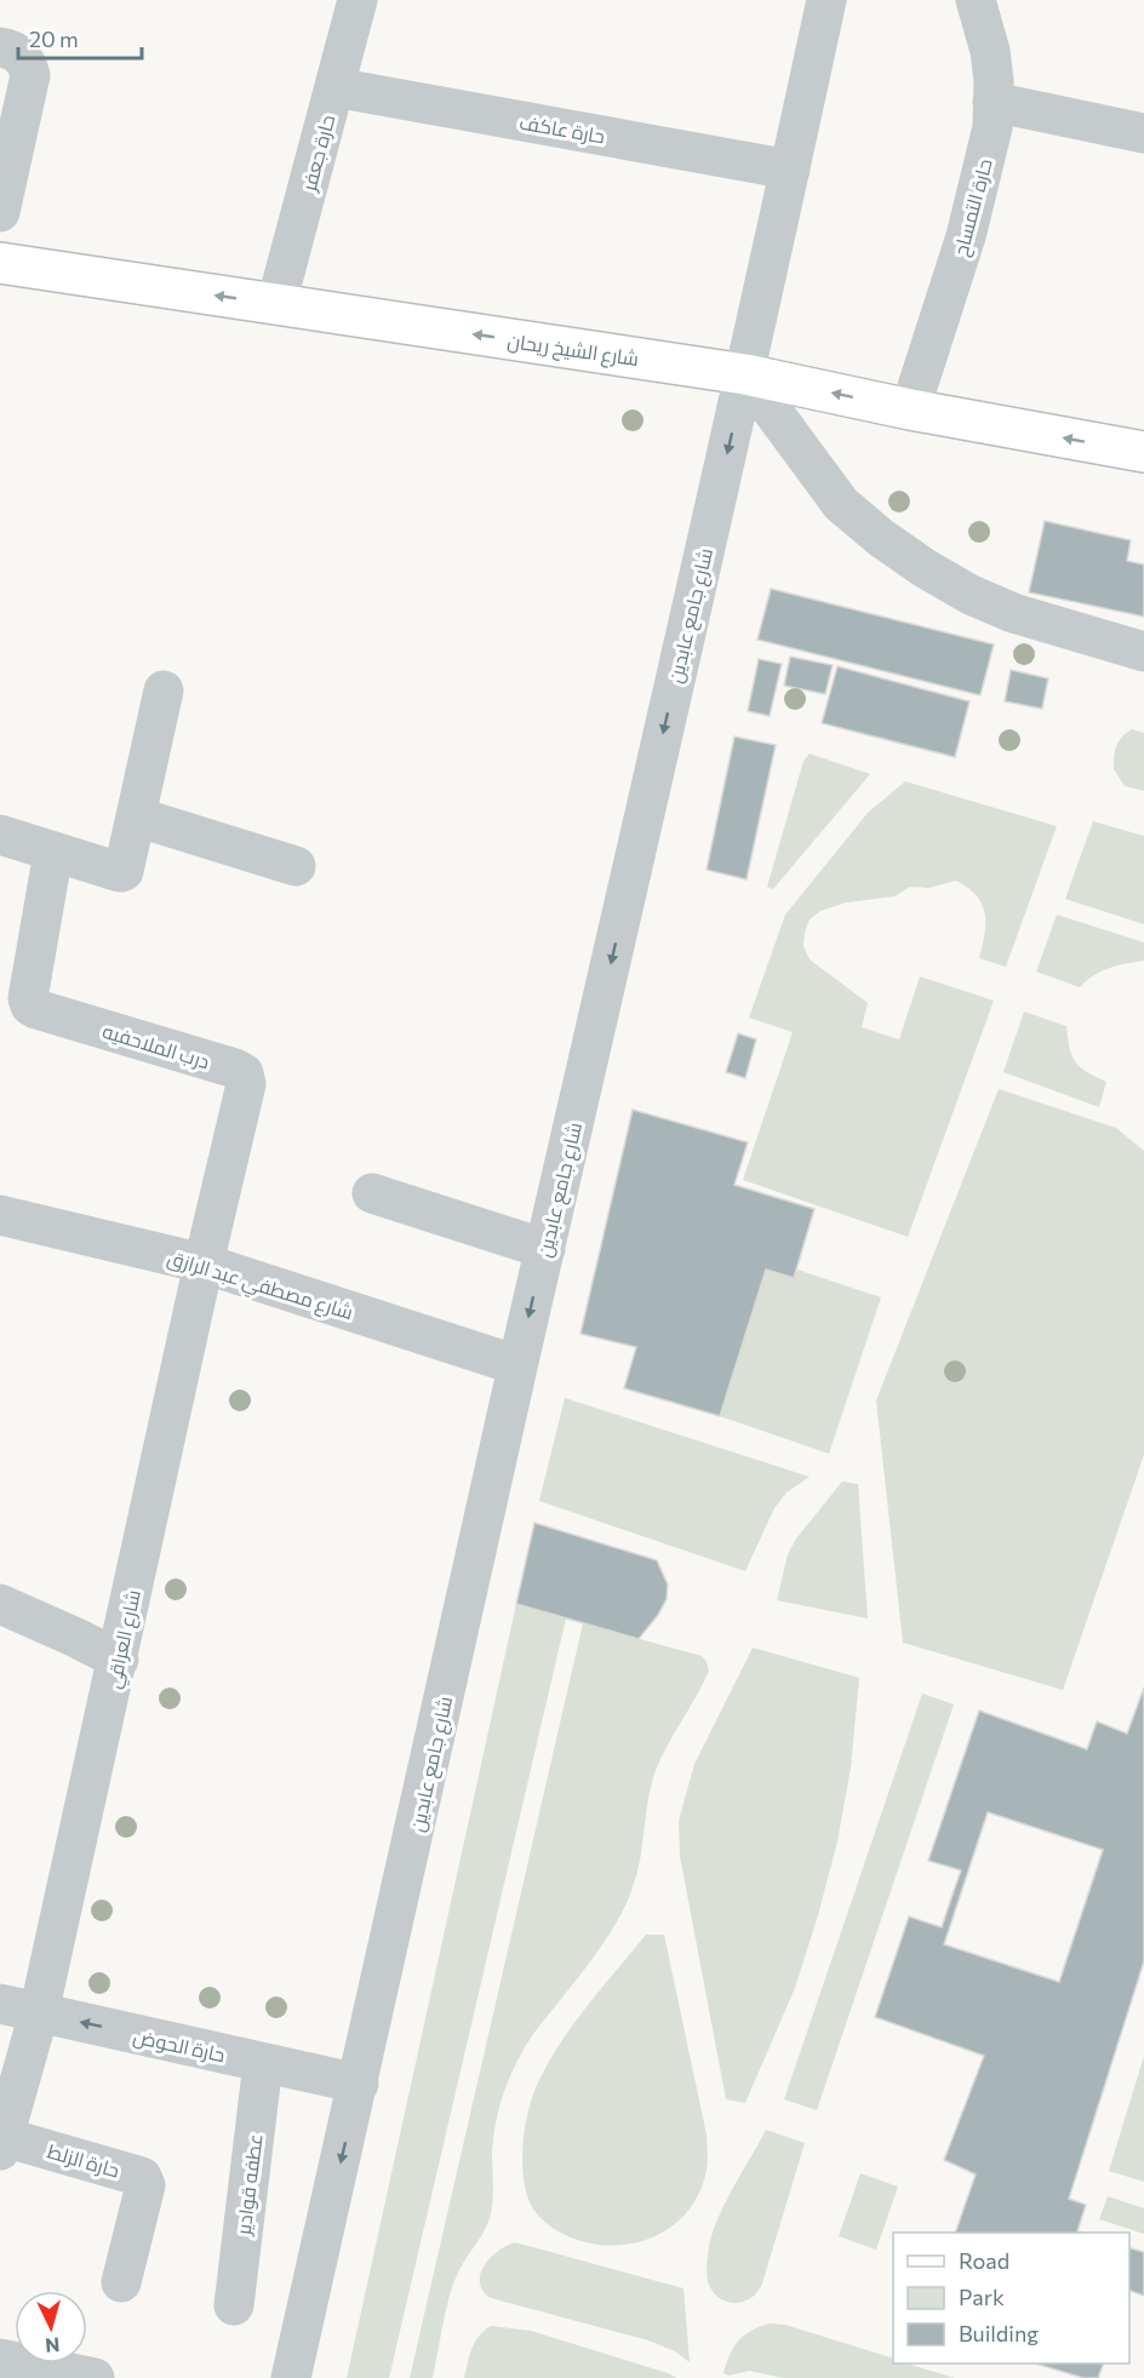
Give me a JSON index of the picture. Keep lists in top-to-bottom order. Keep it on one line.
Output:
{"streets":{"main road":["شارع الشيخ ريحان"],"street":["حارة عاكف","حارة جعفر","حارة التمساح","شارع جامع عابدين","درب الملاحفيه","شارع مصطفي عبد الرازق","شارع العراقي","حارة الحوض","حارة الزلط","عطفه قوادير"]},"crossings":[["حارة عاكف","حارة جعفر"],["حارة عاكف","شارع جامع عابدين"],["حارة جعفر","شارع الشيخ ريحان"],["حارة التمساح","شارع الشيخ ريحان"],["شارع الشيخ ريحان","شارع جامع عابدين"],["شارع جامع عابدين","شارع مصطفي عبد الرازق"],["شارع جامع عابدين","حارة الحوض"],["درب الملاحفيه","شارع مصطفي عبد الرازق"],["درب الملاحفيه","شارع العراقي"],["شارع مصطفي عبد الرازق","شارع العراقي"],["شارع العراقي","حارة الحوض"],["شارع العراقي","حارة الزلط"],["حارة الحوض","عطفه قوادير"]],"one_way":["شارع الشيخ ريحان","شارع جامع عابدين"],"legend":["Road","Park","Building"],"scale_bar":"20 m","north":"bottom"}
